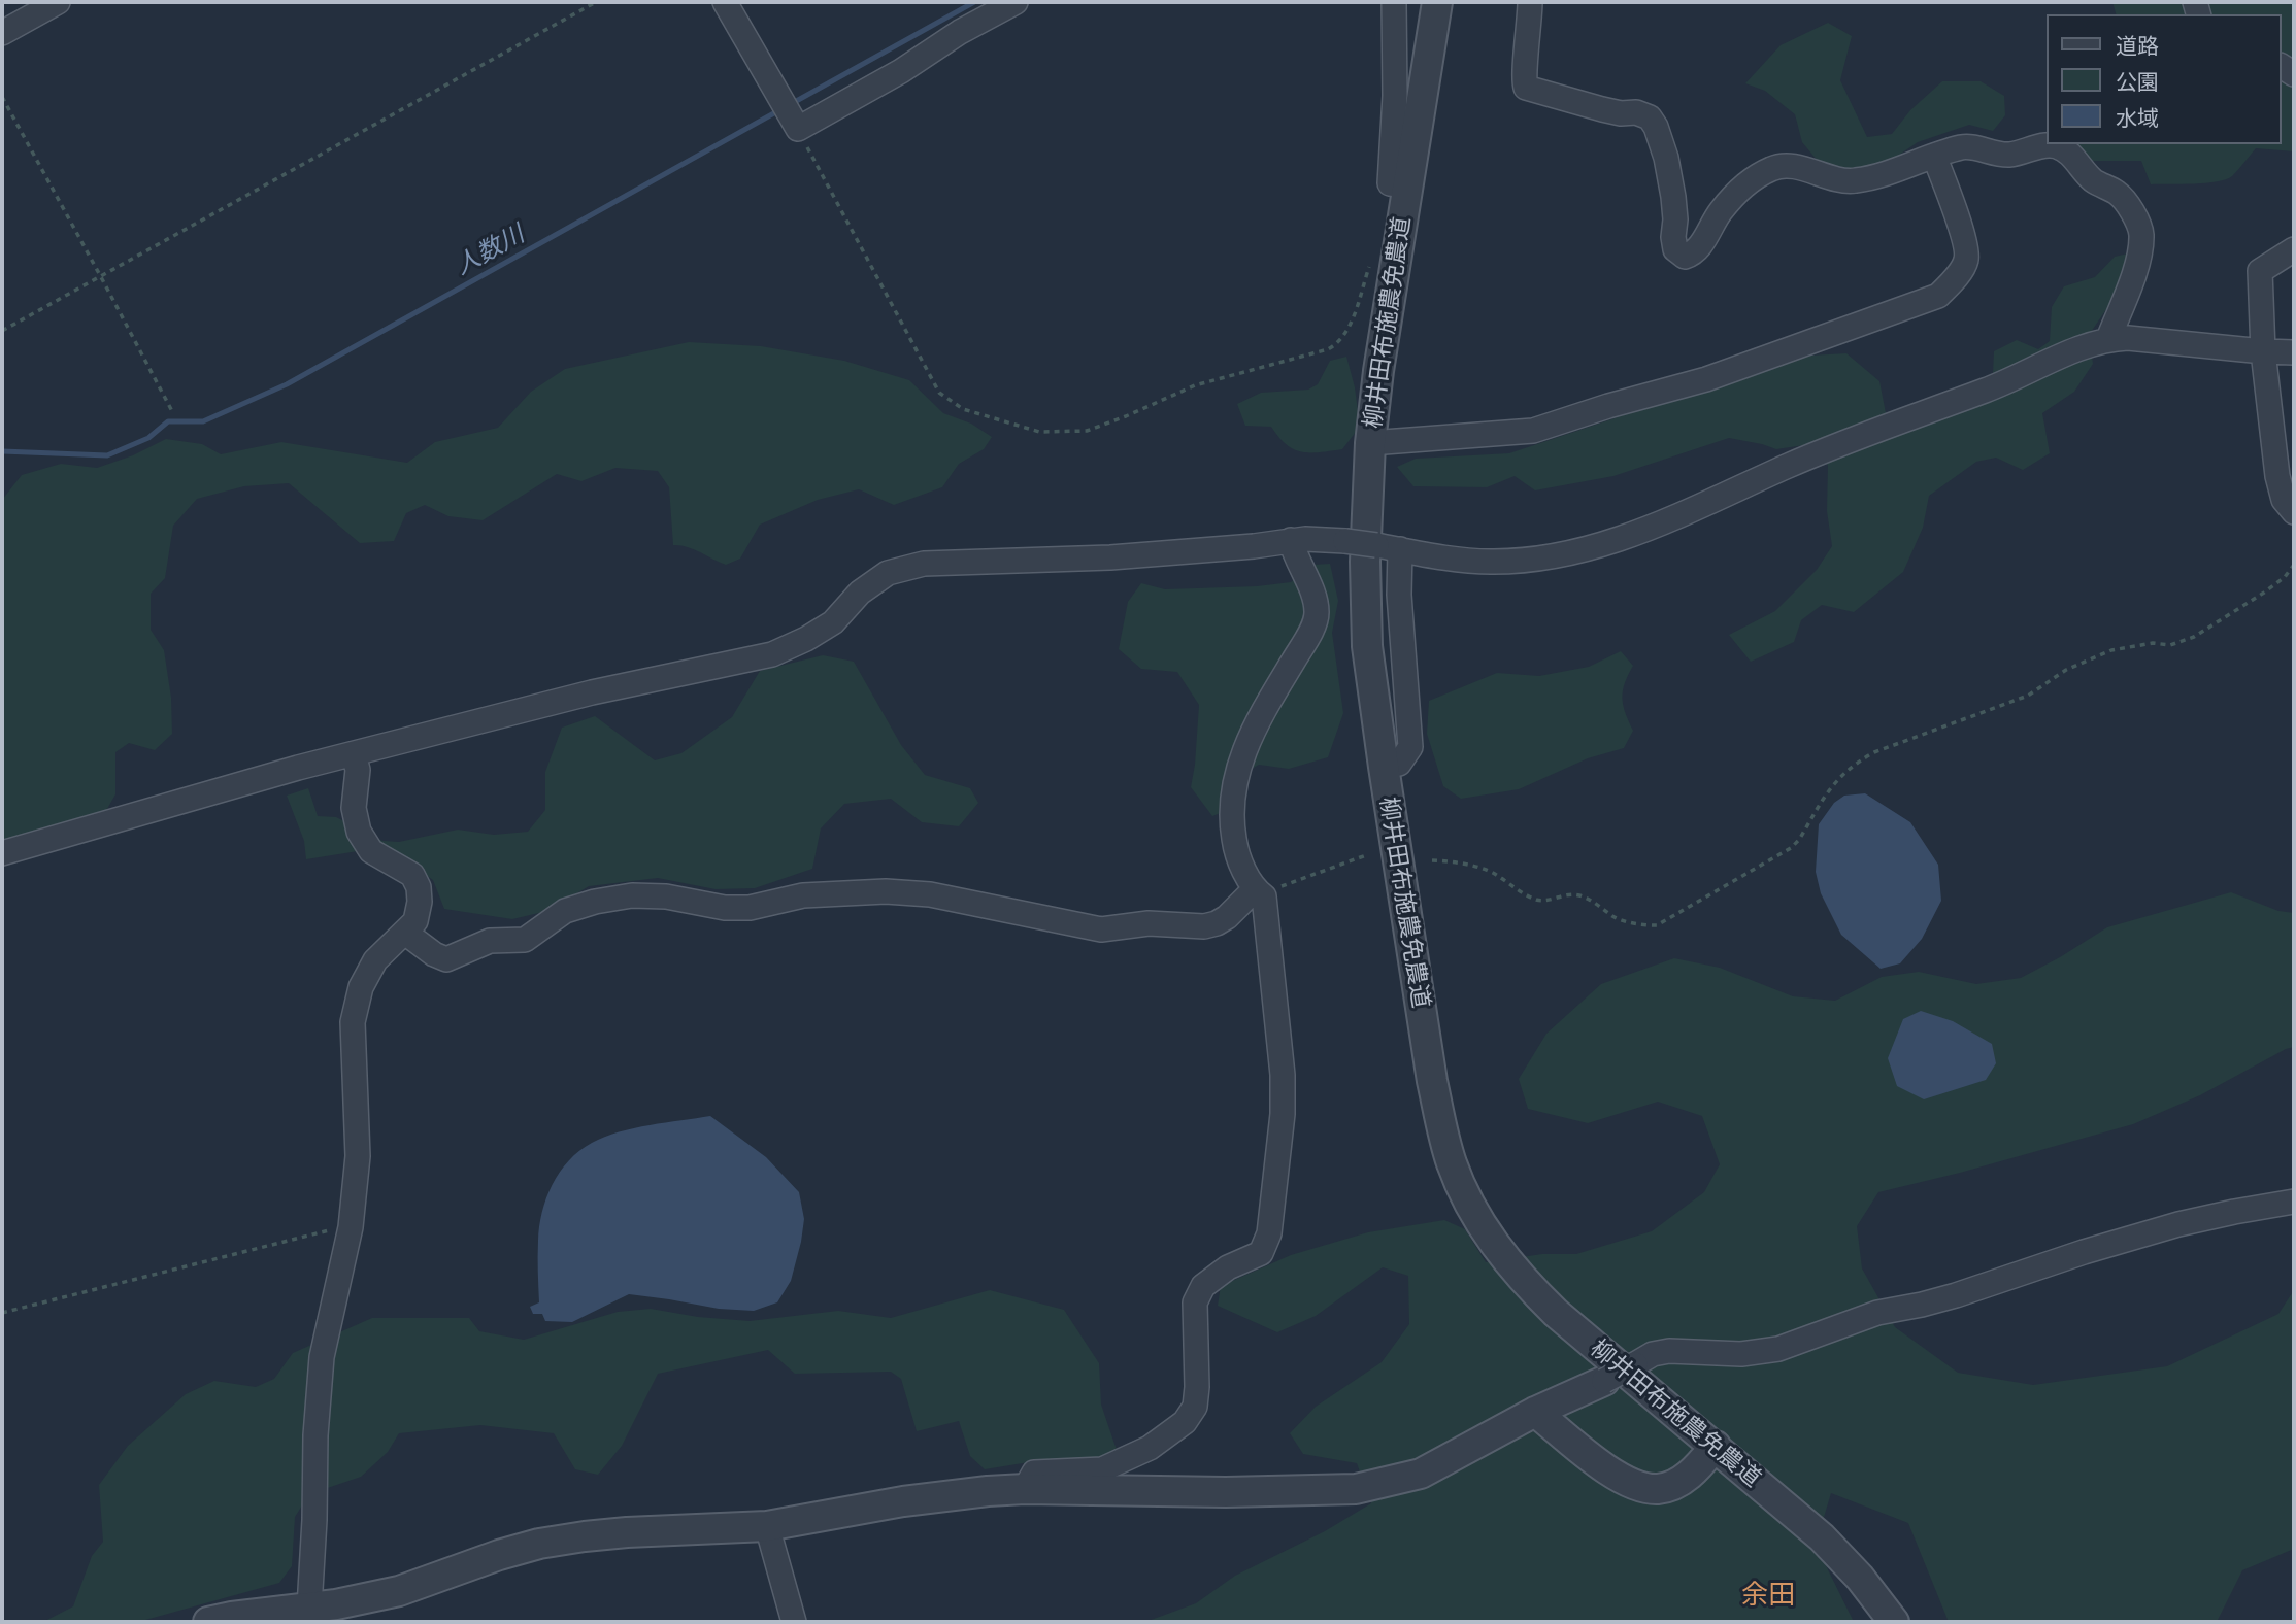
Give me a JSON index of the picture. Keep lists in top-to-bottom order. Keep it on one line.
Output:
{"streets":{"street":["柳井田布施農免農道"]},"districts":["余田"],"water":["人数川"],"legend":["道路","公園","水域"]}
